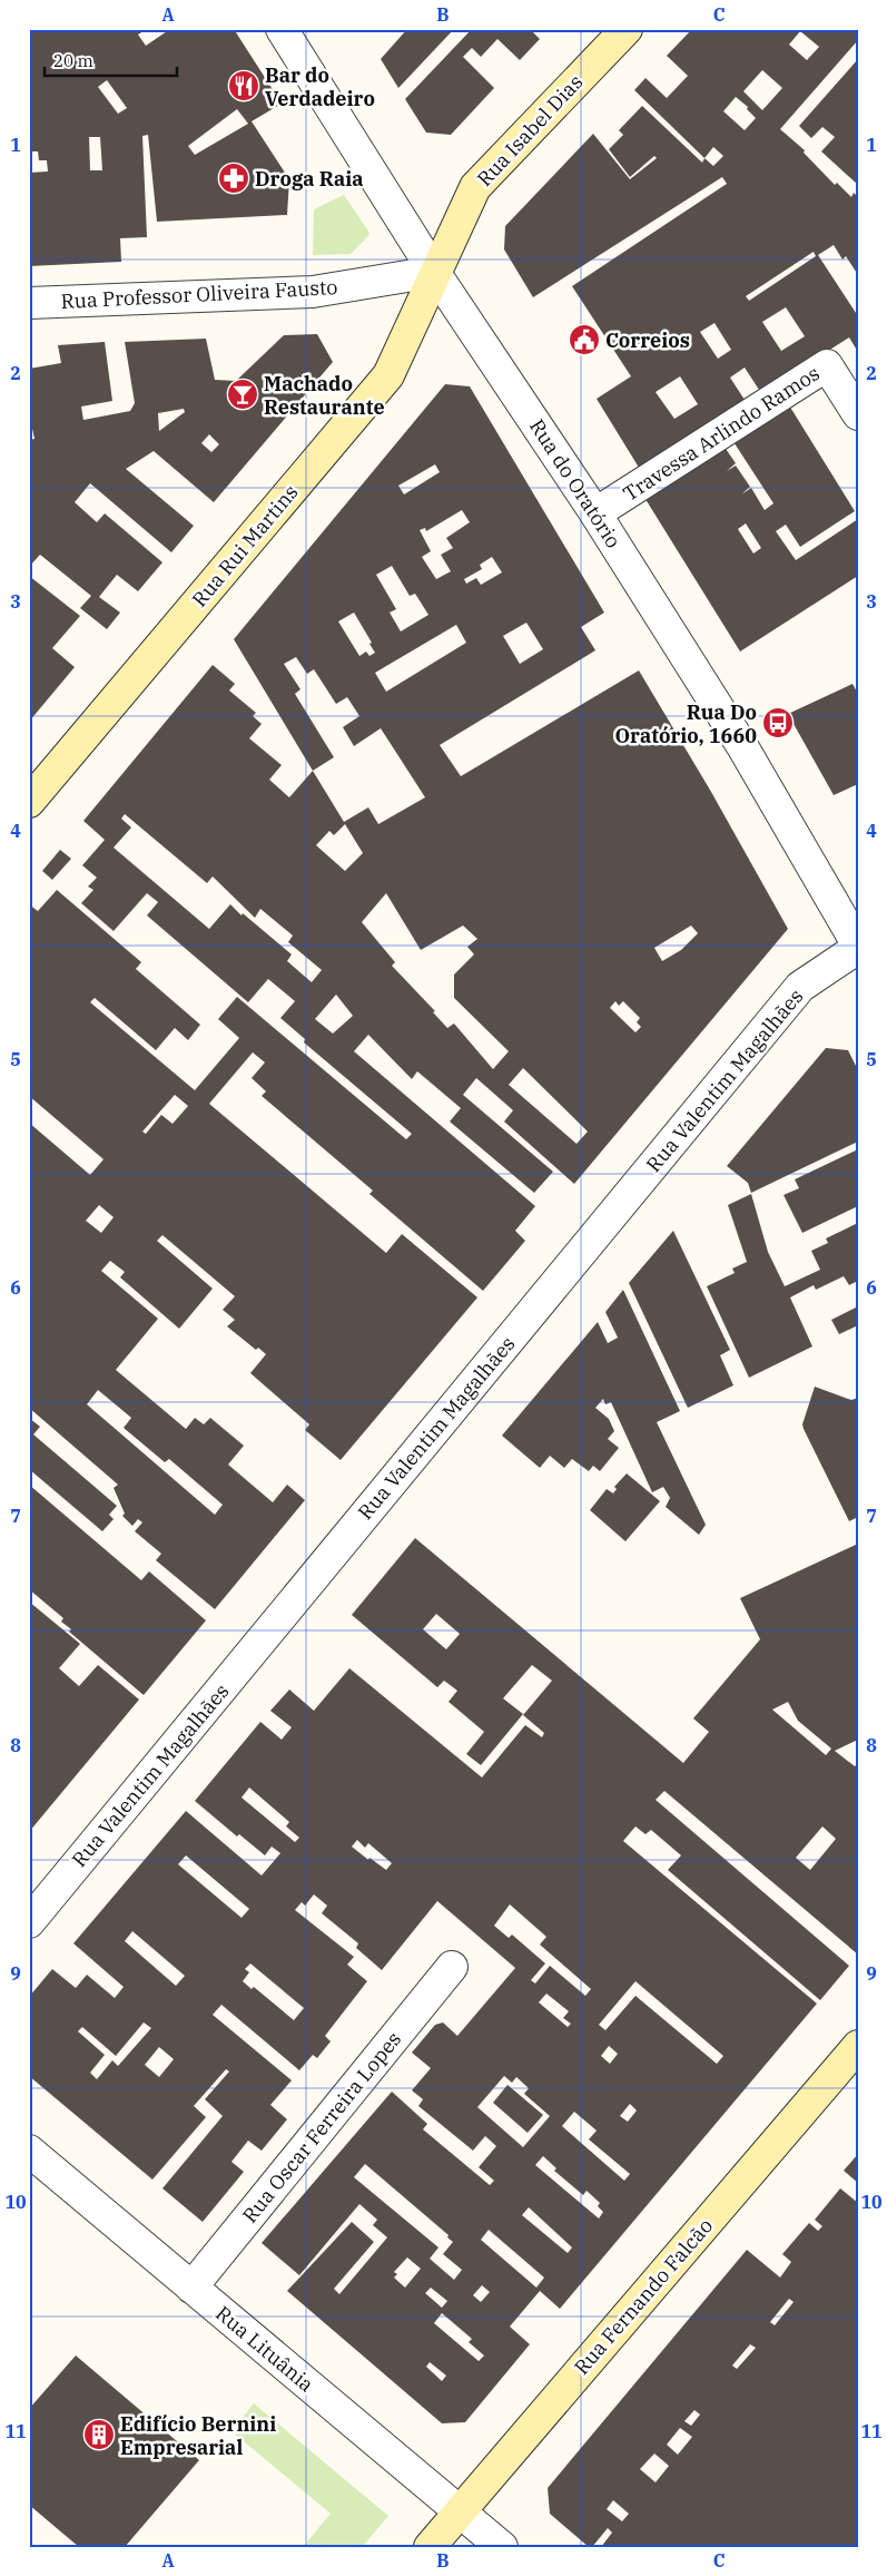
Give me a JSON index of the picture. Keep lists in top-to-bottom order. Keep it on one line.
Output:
{"streets":{"main road":["Rua Isabel Dias","Rua Rui Martins","Rua Fernando Falcão"],"street":["Rua Professor Oliveira Fausto","Travessa Arlindo Ramos","Rua do Oratório","Rua Valentim Magalhães","Rua Oscar Ferreira Lopes","Rua Lituânia"]},"crossings":[["Rua Isabel Dias","Rua Professor Oliveira Fausto"],["Rua Isabel Dias","Rua do Oratório"],["Rua Isabel Dias","Rua Rui Martins"],["Rua Professor Oliveira Fausto","Rua do Oratório"],["Rua Professor Oliveira Fausto","Rua Rui Martins"],["Travessa Arlindo Ramos","Rua do Oratório"],["Rua do Oratório","Rua Rui Martins"],["Rua do Oratório","Rua Valentim Magalhães"],["Rua Oscar Ferreira Lopes","Rua Lituânia"],["Rua Fernando Falcão","Rua Lituânia"]],"places":{"restaurant":["Bar do Verdadeiro"],"pharmacy":["Droga Raia"],"public building":["Correios"],"bar":["Machado Restaurante"],"bus stop":["Rua Do Oratório, 1660"],"building":["Edifício Bernini Empresarial"]},"scale_bar":"20 m","grid":{"columns":["A","B","C"],"rows":["1","2","3","4","5","6","7","8","9","10","11"]}}
